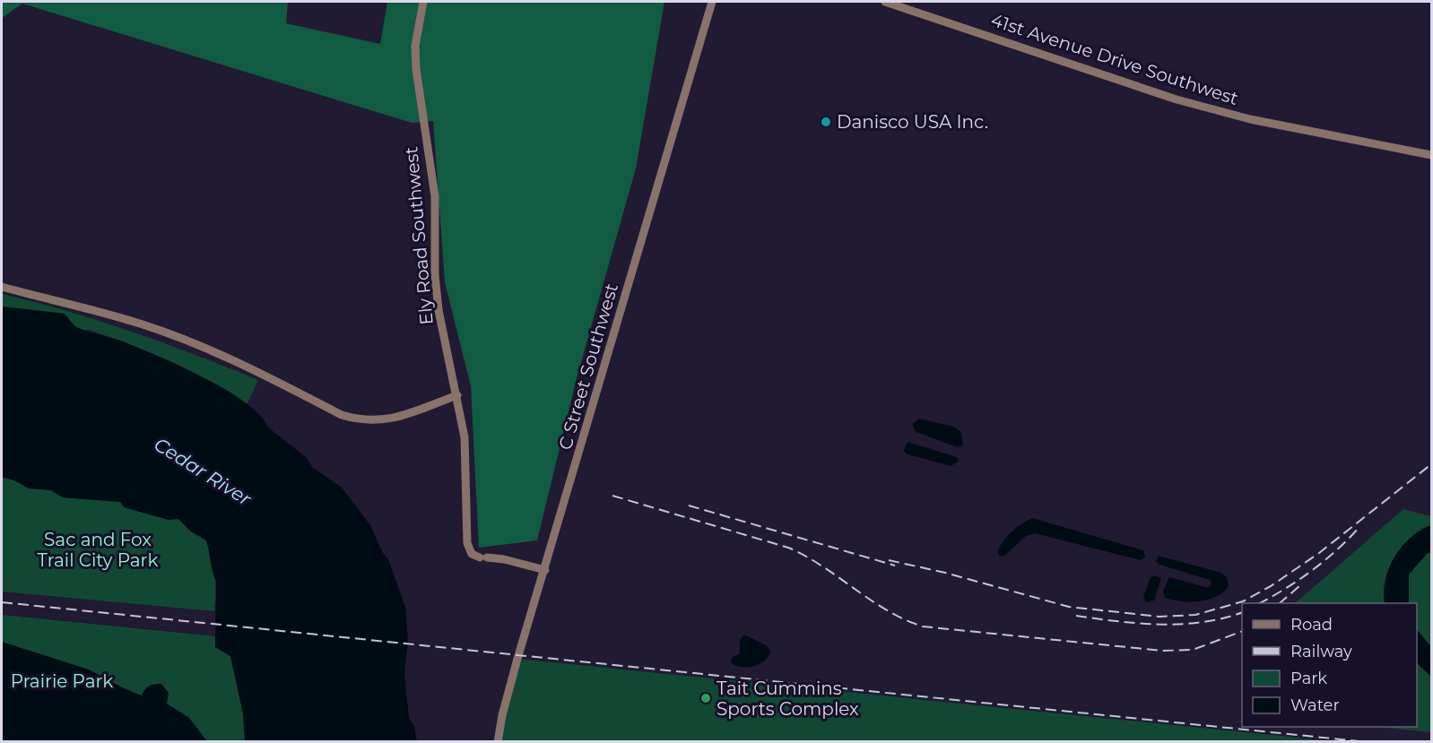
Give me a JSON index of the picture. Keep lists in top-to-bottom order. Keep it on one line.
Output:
{"streets":{"street":["41st Avenue Drive Southwest","Ely Road Southwest","C Street Southwest"]},"crossings":[["Ely Road Southwest","C Street Southwest"]],"water":["Cedar River"],"parks":["Sac and Fox Trail City Park","Prairie Park"],"places":["Danisco USA Inc.","Tait Cummins Sports Complex"],"legend":["Road","Railway","Park","Water"]}
